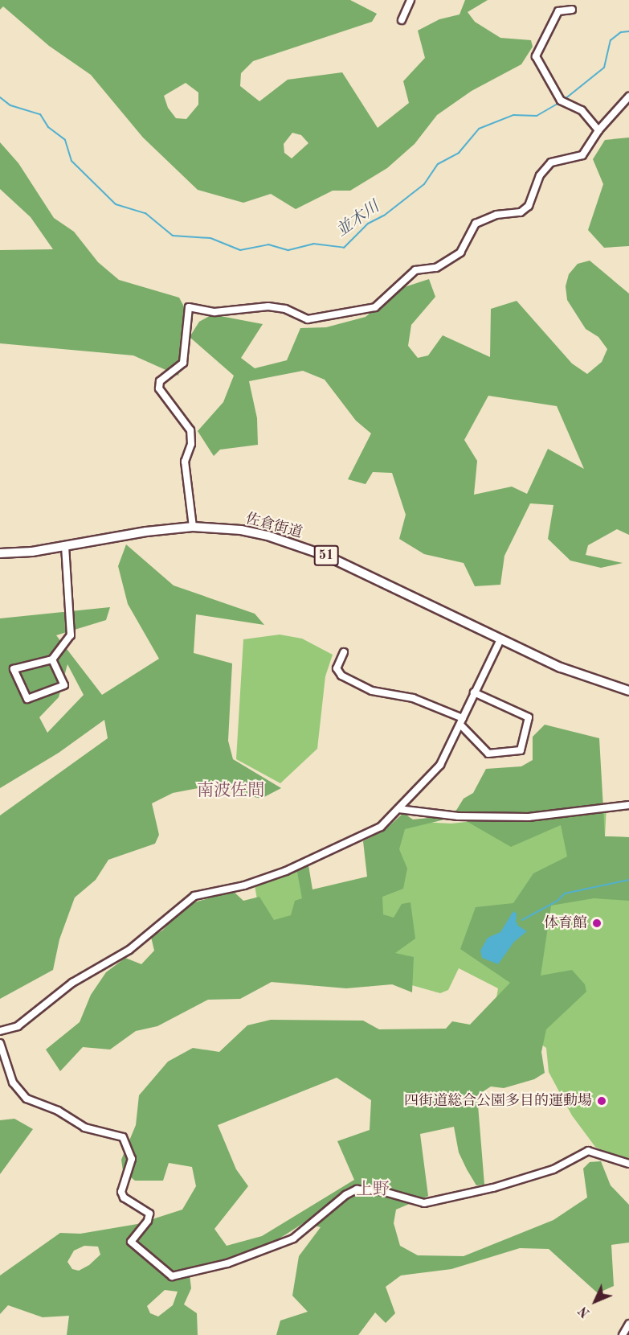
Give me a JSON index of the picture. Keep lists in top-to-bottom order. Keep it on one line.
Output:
{"streets":{"highway":["佐倉街道","51"]},"districts":["南波佐間","上野"],"water":["並木川"],"places":["体育館","四街道総合公園多目的運動場"],"north":"bottom left"}
